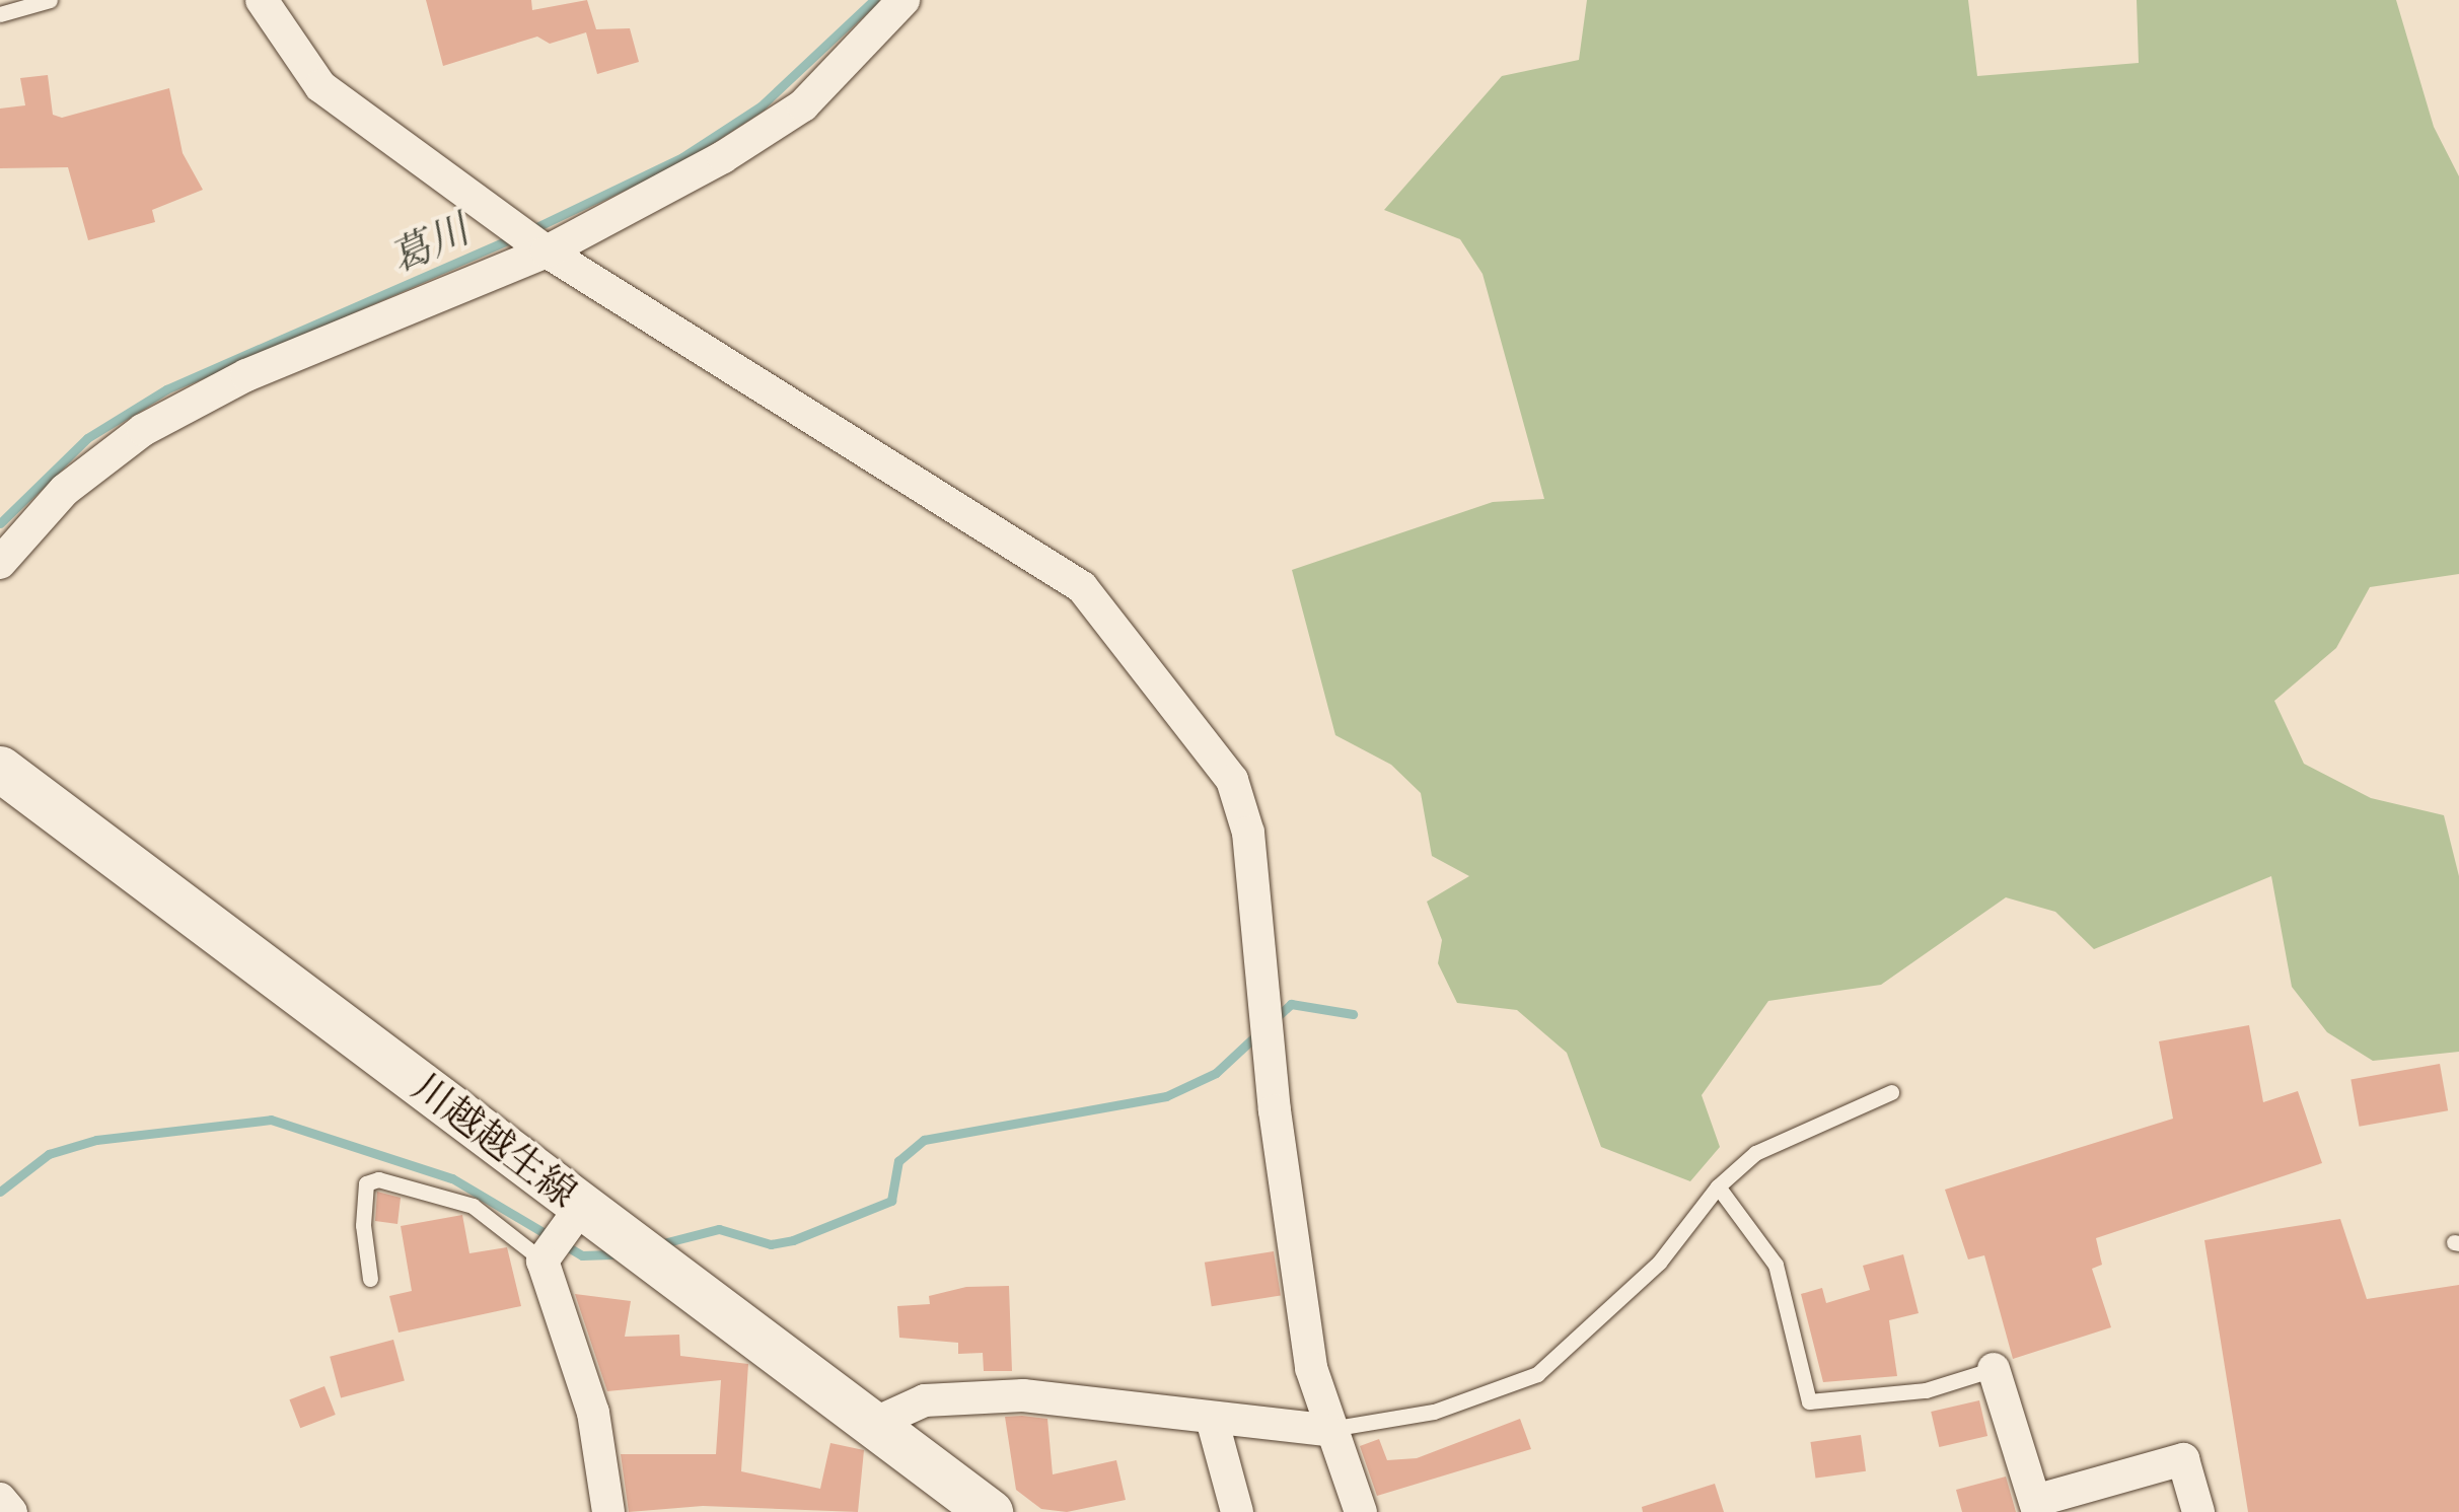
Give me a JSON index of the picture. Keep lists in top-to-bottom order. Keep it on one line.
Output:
{"streets":{"main road":["川越越生線"]},"water":["葛川"]}
